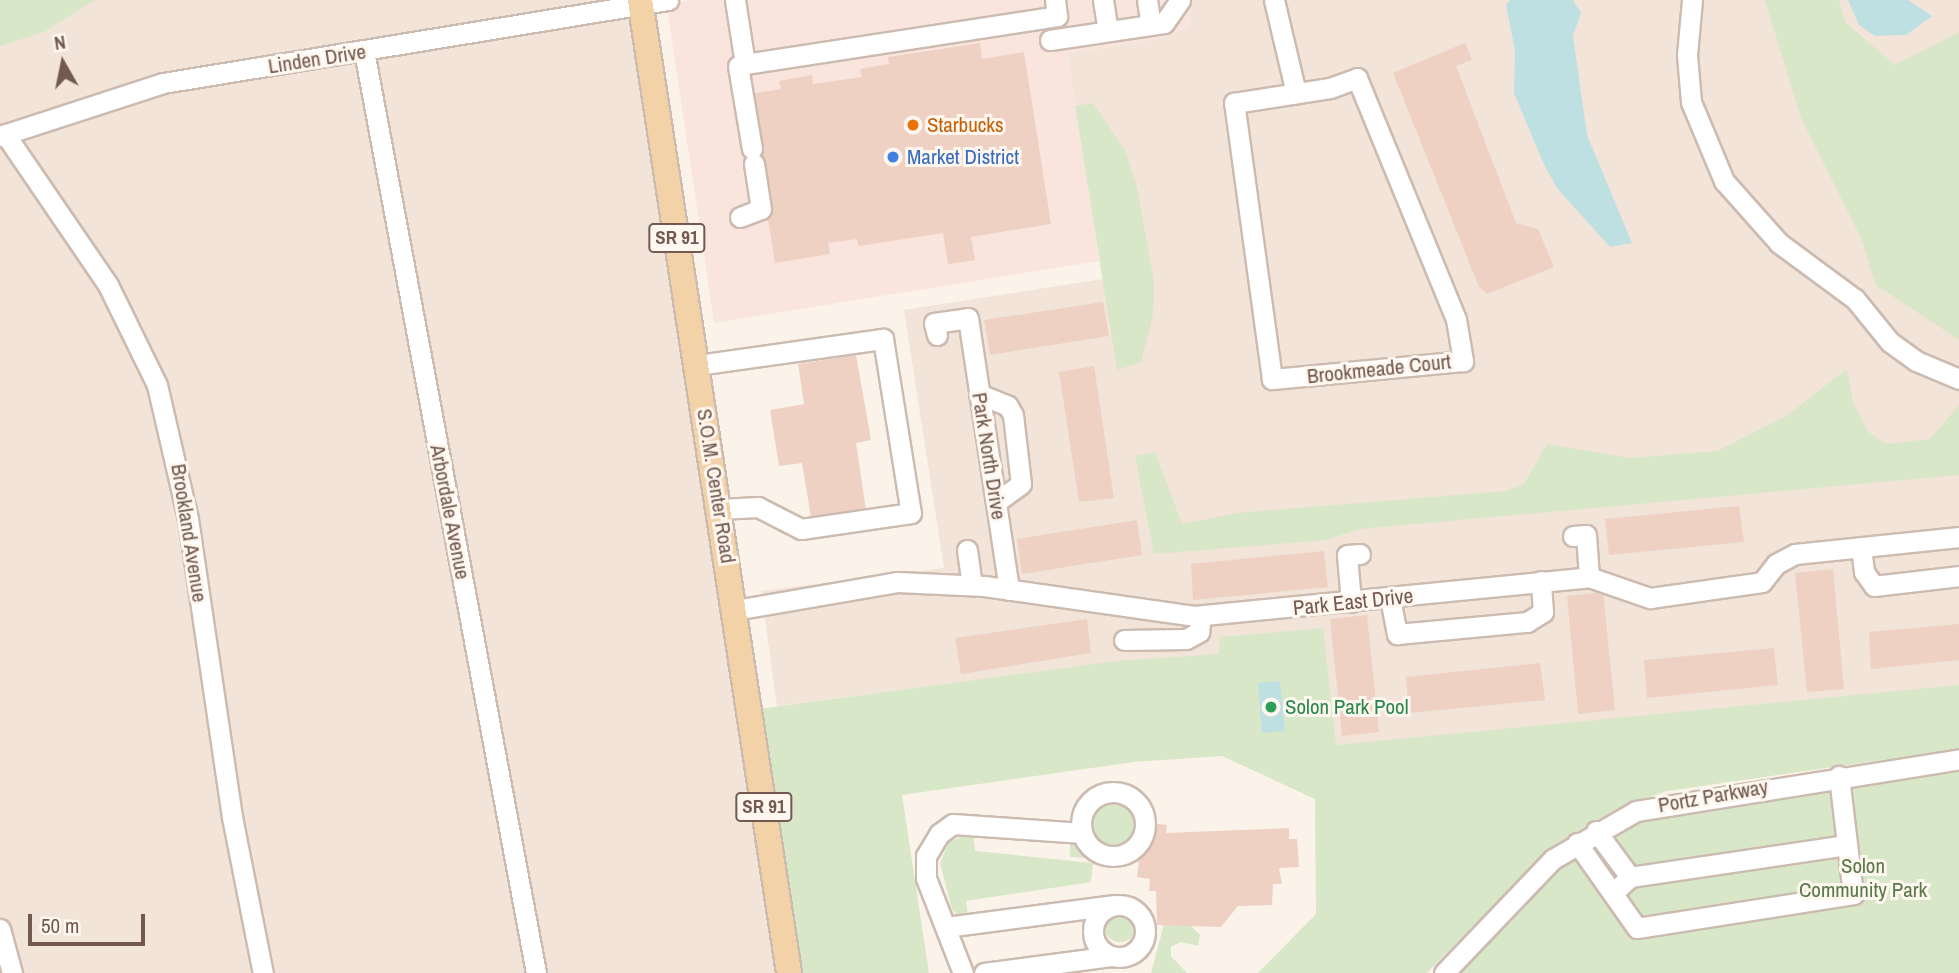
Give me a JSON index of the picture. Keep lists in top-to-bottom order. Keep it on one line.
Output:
{"streets":{"main road":["SR 91","S.O.M. Center Road"],"street":["Linden Drive","Brookmeade Court","Park North Drive","Arbordale Avenue","Brookland Avenue","Park East Drive","Portz Parkway"]},"crossings":[["Linden Drive","S.O.M. Center Road"],["Linden Drive","Arbordale Avenue"],["Linden Drive","Brookland Avenue"],["Park North Drive","Park East Drive"],["S.O.M. Center Road","Park East Drive"]],"parks":["Solon Community Park"],"places":["Starbucks","Market District","Solon Park Pool"],"scale_bar":"50 m","north":"top"}
